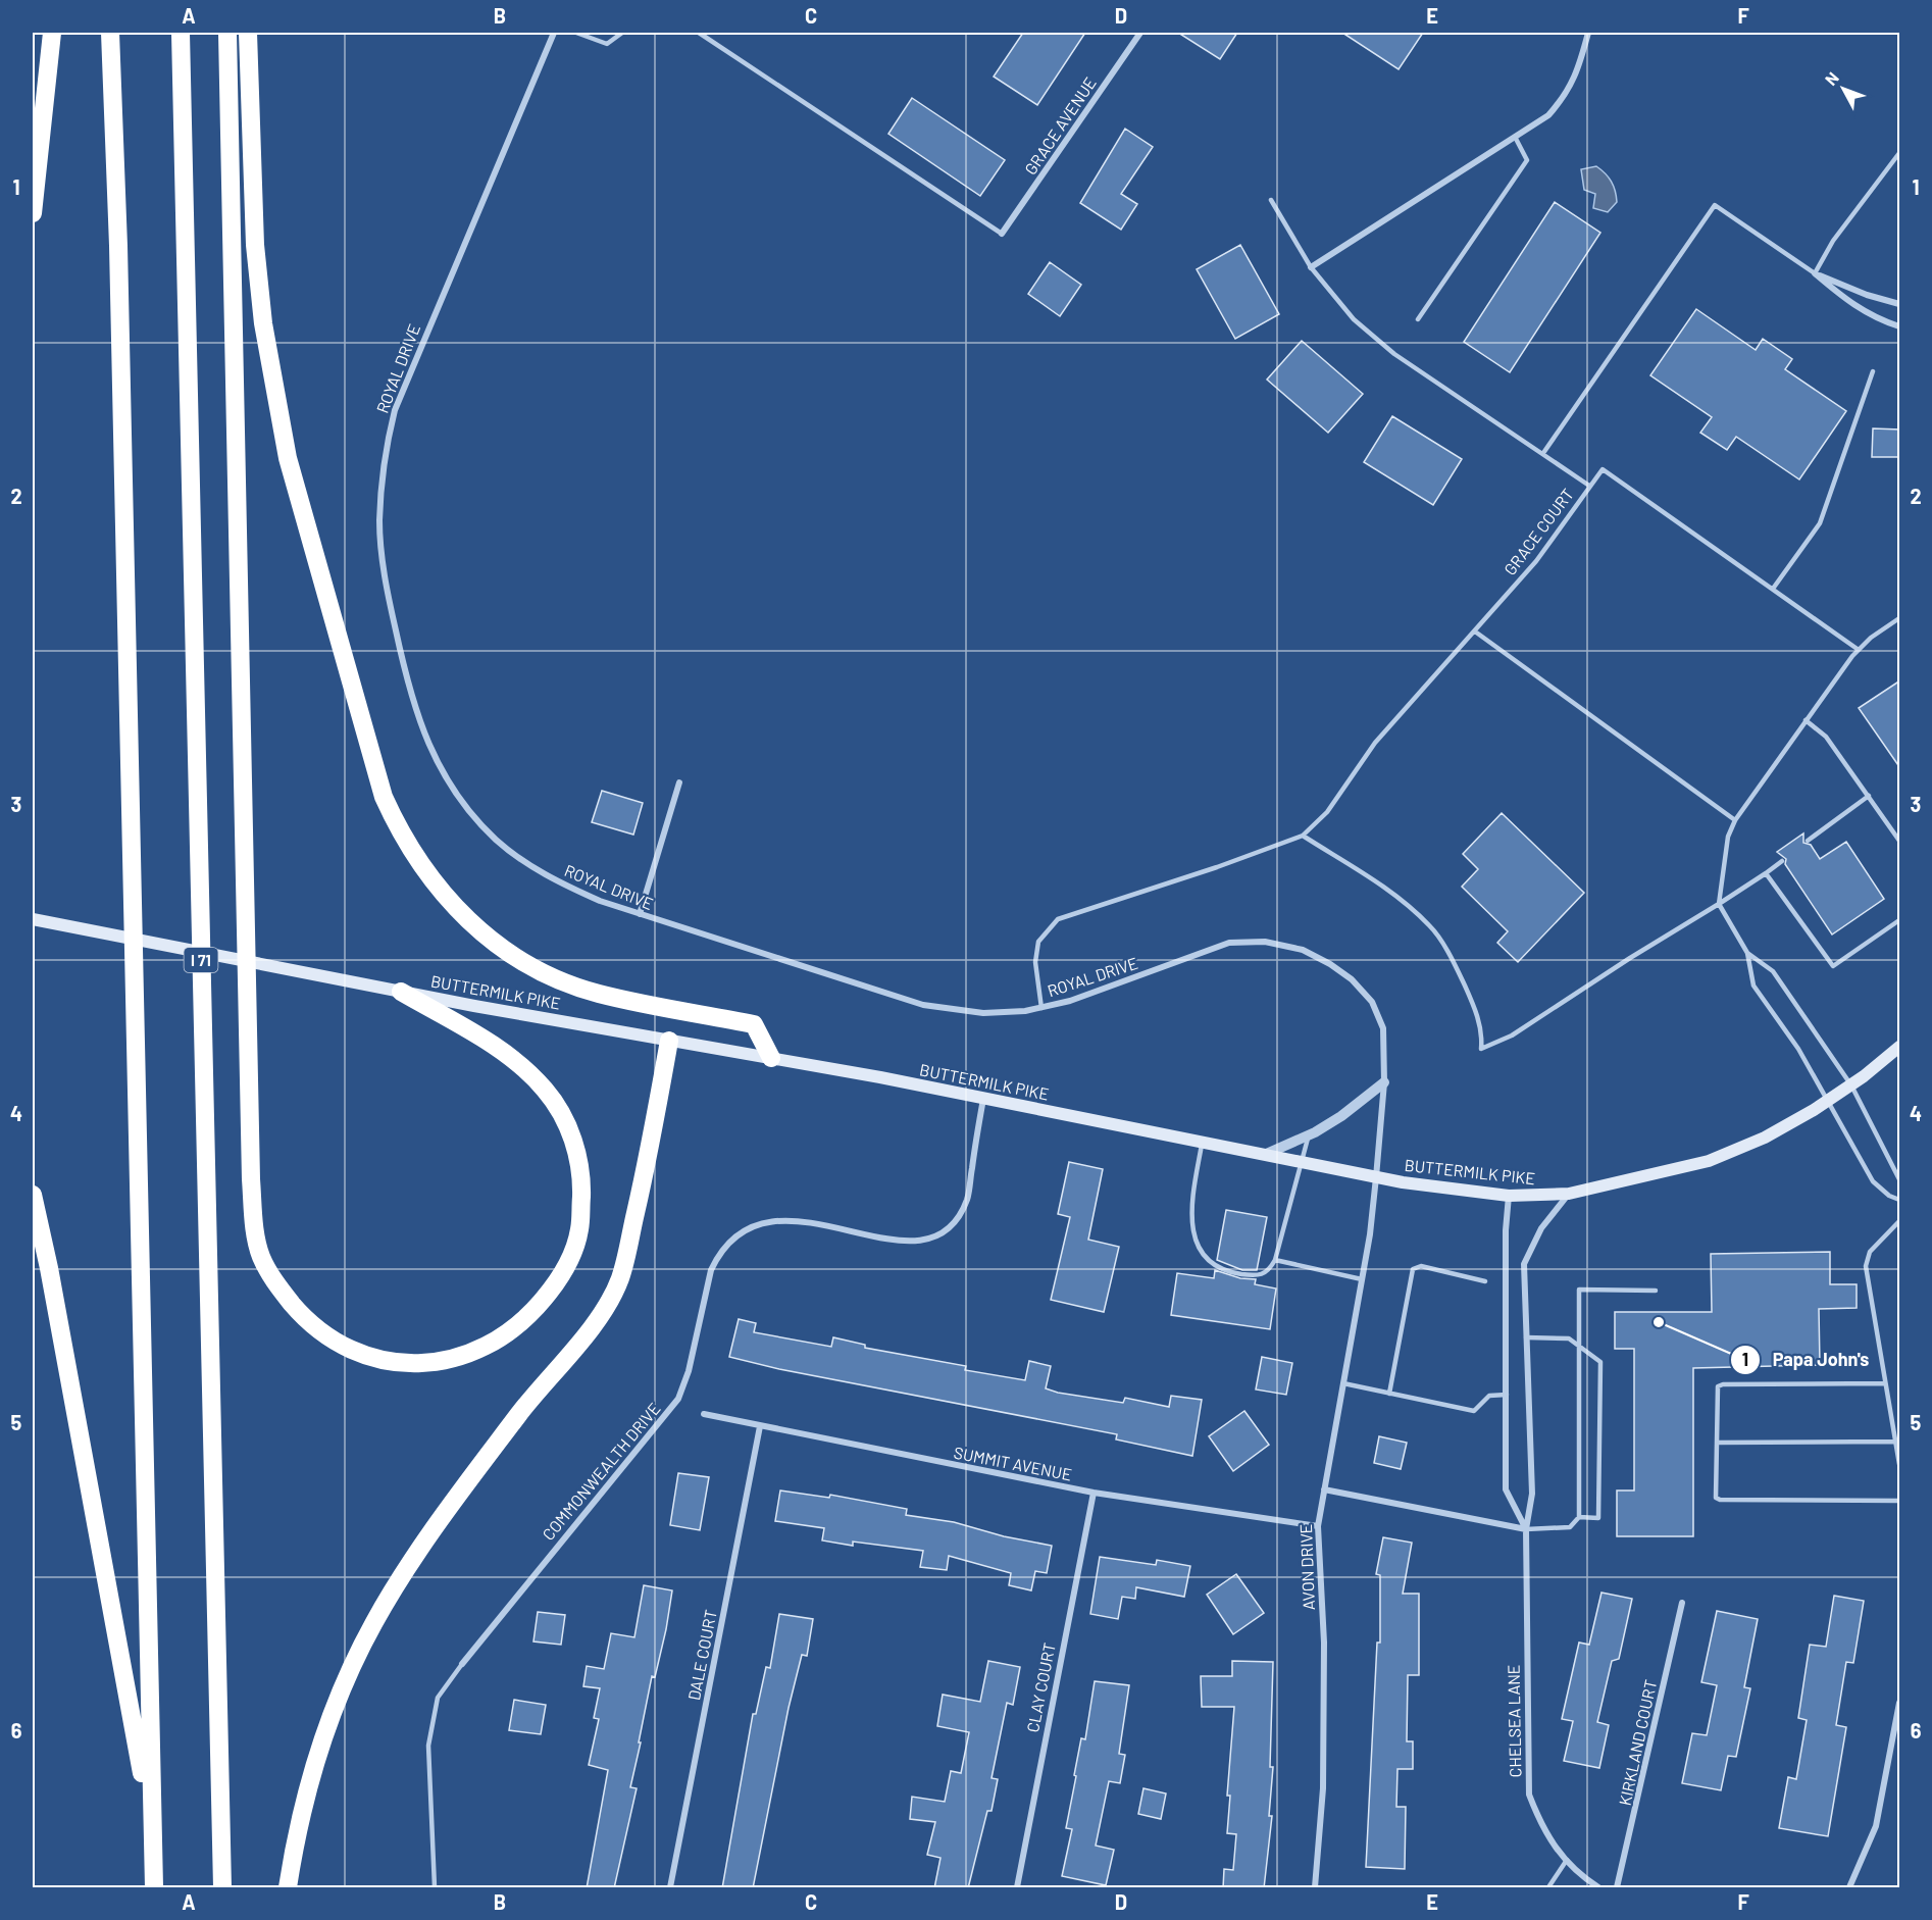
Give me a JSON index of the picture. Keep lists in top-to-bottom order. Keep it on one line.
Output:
{"streets":{"highway":["I 71"],"main road":["BUTTERMILK PIKE"],"street":["GRACE AVENUE","ROYAL DRIVE","SUMMIT AVENUE","COMMONWEALTH DRIVE","AVON DRIVE","DALE COURT","CLAY COURT","CHELSEA LANE","KIRKLAND COURT"],"lane":["GRACE COURT"]},"crossings":[["ROYAL DRIVE","BUTTERMILK PIKE"],["ROYAL DRIVE","AVON DRIVE"],["BUTTERMILK PIKE","COMMONWEALTH DRIVE"],["BUTTERMILK PIKE","AVON DRIVE"],["BUTTERMILK PIKE","CHELSEA LANE"],["SUMMIT AVENUE","AVON DRIVE"],["SUMMIT AVENUE","DALE COURT"],["SUMMIT AVENUE","CLAY COURT"]],"places":["Papa John's"],"north":"top left","grid":{"columns":["A","B","C","D","E","F"],"rows":["1","2","3","4","5","6"]}}
